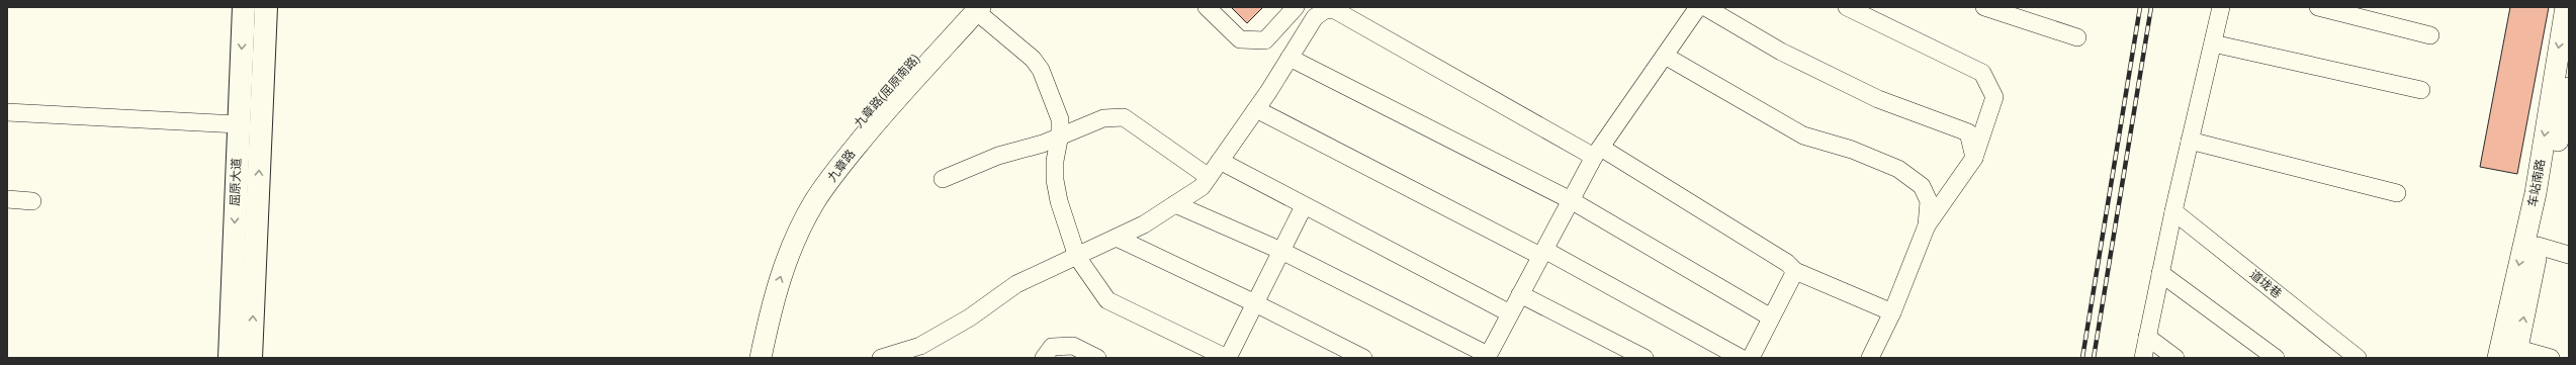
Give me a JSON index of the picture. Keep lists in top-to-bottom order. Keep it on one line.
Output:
{"streets":{"main road":["屈原大道"],"street":["九章路(屈原南路)","九章路","车站南路","道垅巷"]},"crossings":[["九章路(屈原南路)","九章路"]],"one_way":["九章路"]}
